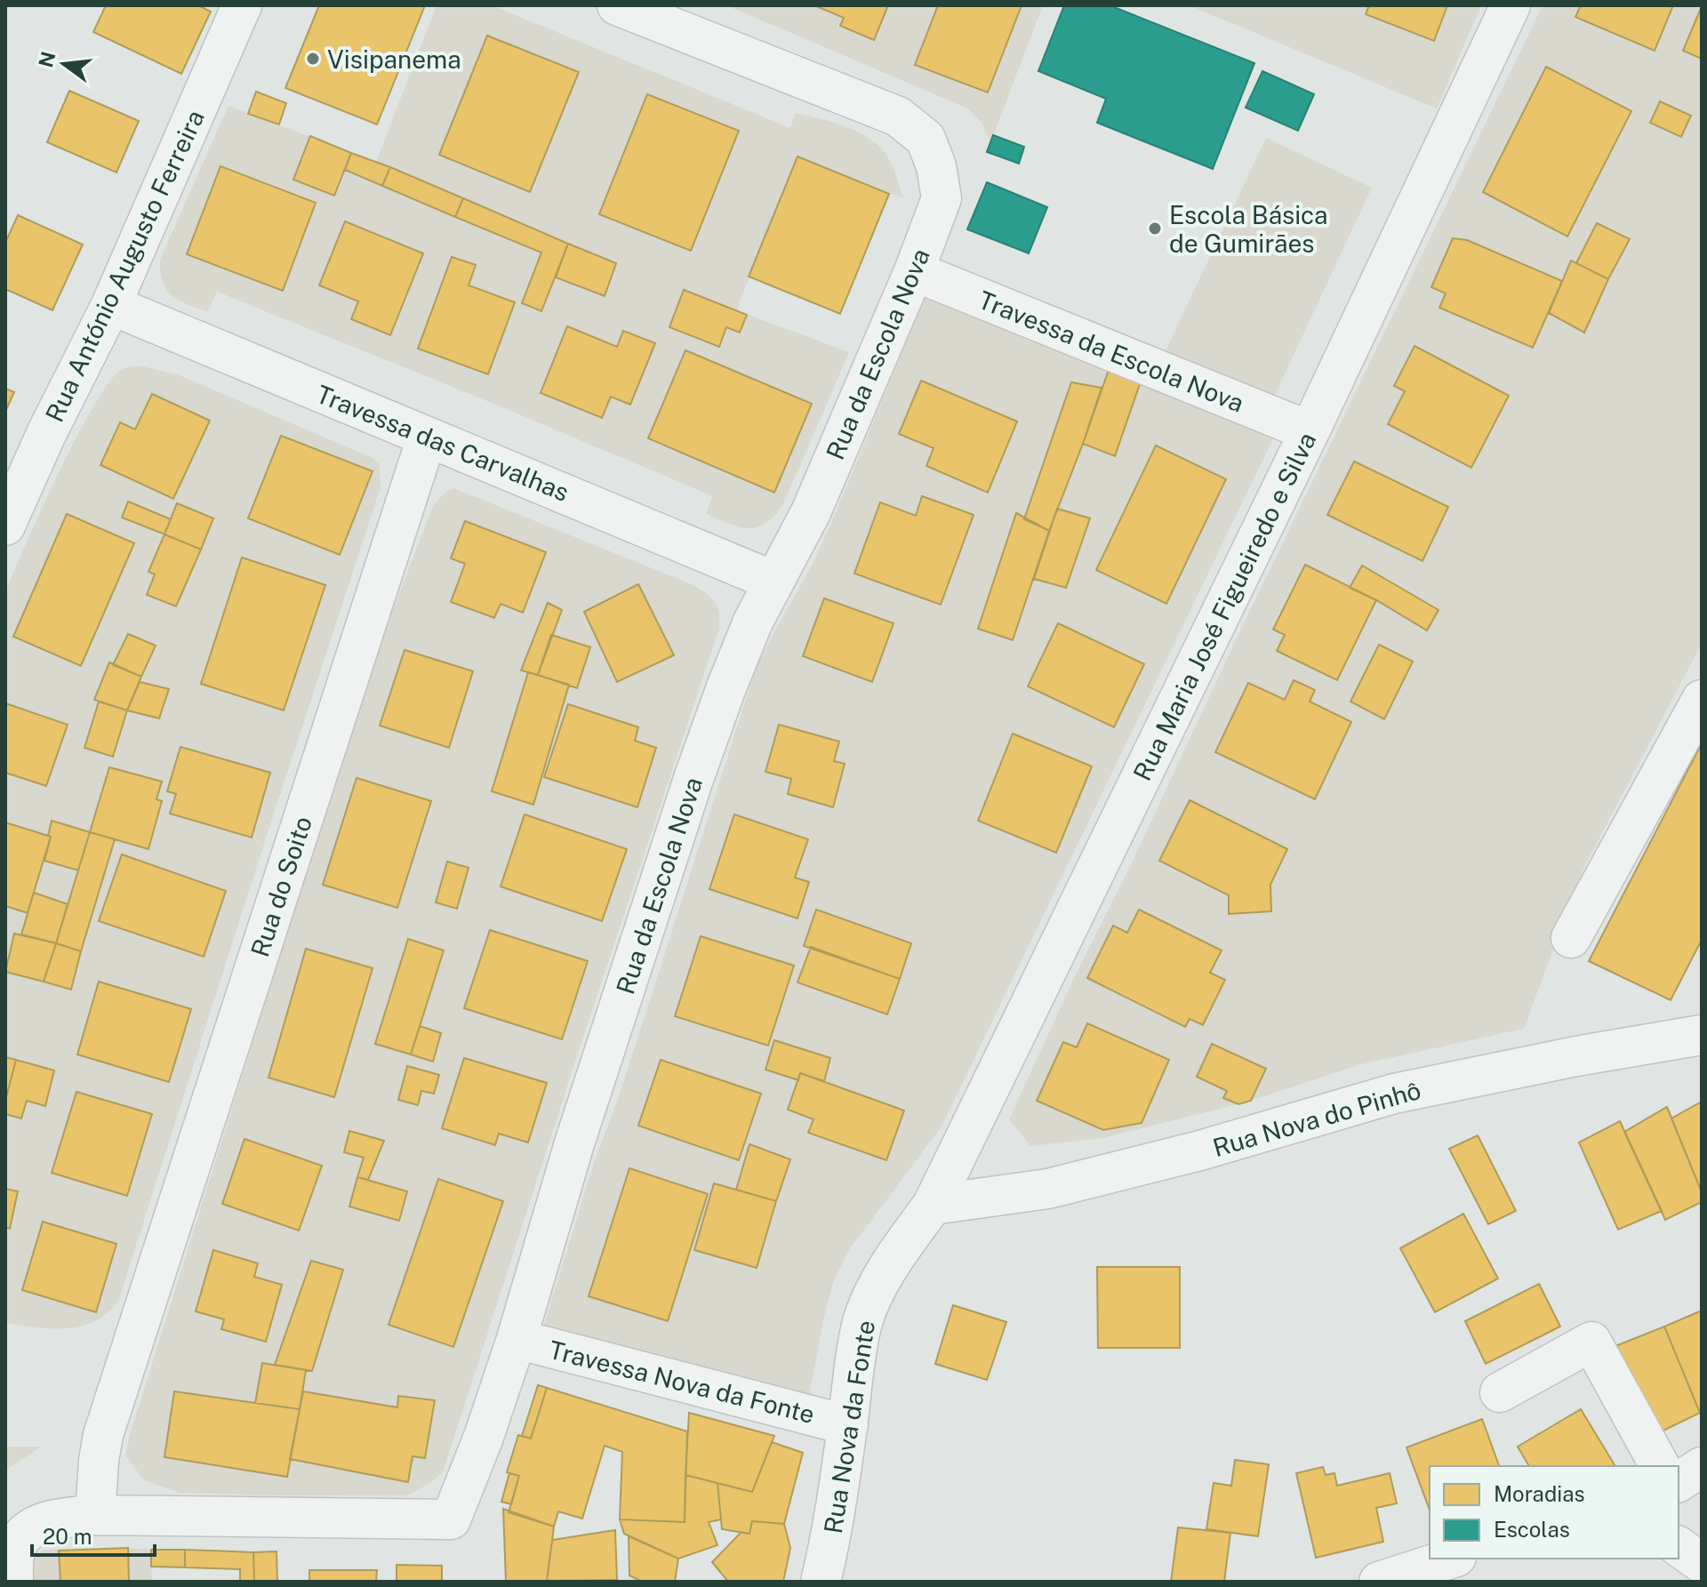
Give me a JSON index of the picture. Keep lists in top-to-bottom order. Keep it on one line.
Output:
{"streets":{"street":["Rua António Augusto Ferreira","Travessa da Escola Nova","Rua da Escola Nova","Travessa das Carvalhas","Rua Maria José Figueiredo e Silva","Rua do Soito","Rua Nova do Pinhô","Travessa Nova da Fonte","Rua Nova da Fonte"]},"crossings":[["Rua António Augusto Ferreira","Travessa das Carvalhas"],["Travessa da Escola Nova","Rua da Escola Nova"],["Travessa da Escola Nova","Rua Maria José Figueiredo e Silva"],["Rua da Escola Nova","Travessa das Carvalhas"],["Rua da Escola Nova","Rua do Soito"],["Rua da Escola Nova","Travessa Nova da Fonte"],["Travessa das Carvalhas","Rua do Soito"],["Rua Maria José Figueiredo e Silva","Rua Nova do Pinhô"],["Rua Maria José Figueiredo e Silva","Rua Nova da Fonte"],["Rua Nova do Pinhô","Rua Nova da Fonte"],["Travessa Nova da Fonte","Rua Nova da Fonte"]],"places":["Visipanema","Escola Básica de Gumirães"],"legend":["Moradias","Escolas"],"scale_bar":"20 m","north":"left"}
